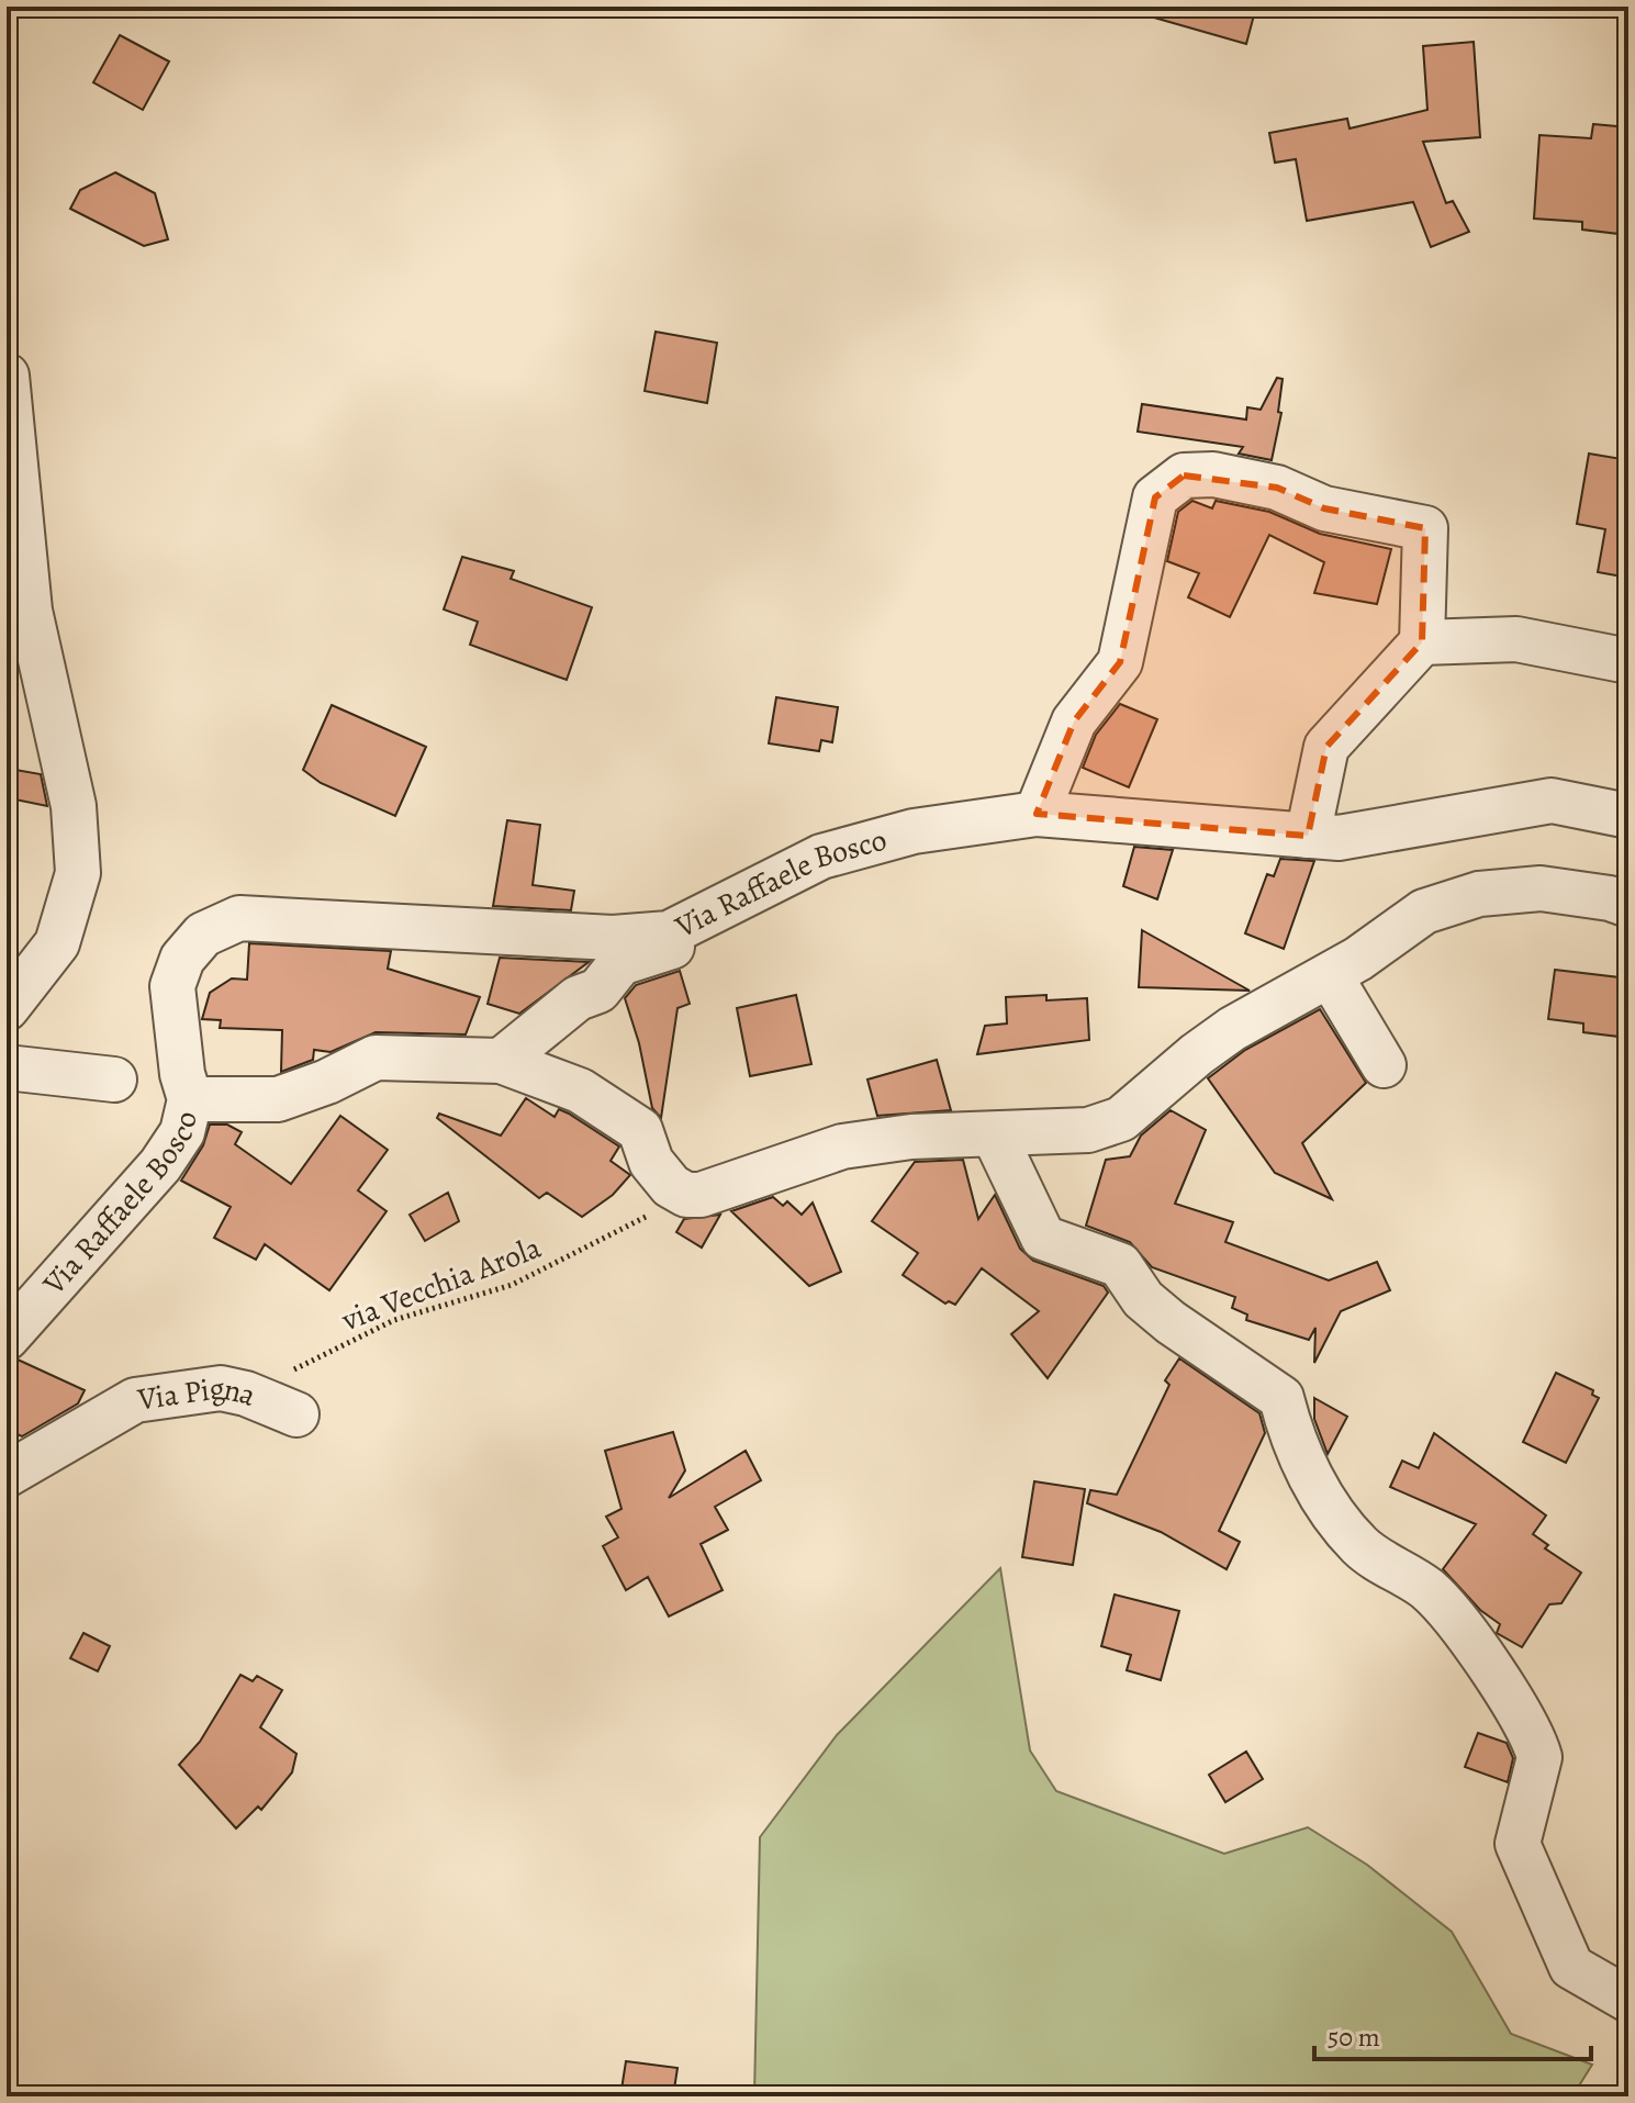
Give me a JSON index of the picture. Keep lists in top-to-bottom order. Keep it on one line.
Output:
{"streets":{"street":["Via Raffaele Bosco","Via Pigna"],"path":["via Vecchia Arola"]},"crossings":[["via Vecchia Arola","Via Pigna"]],"scale_bar":"50 m"}
